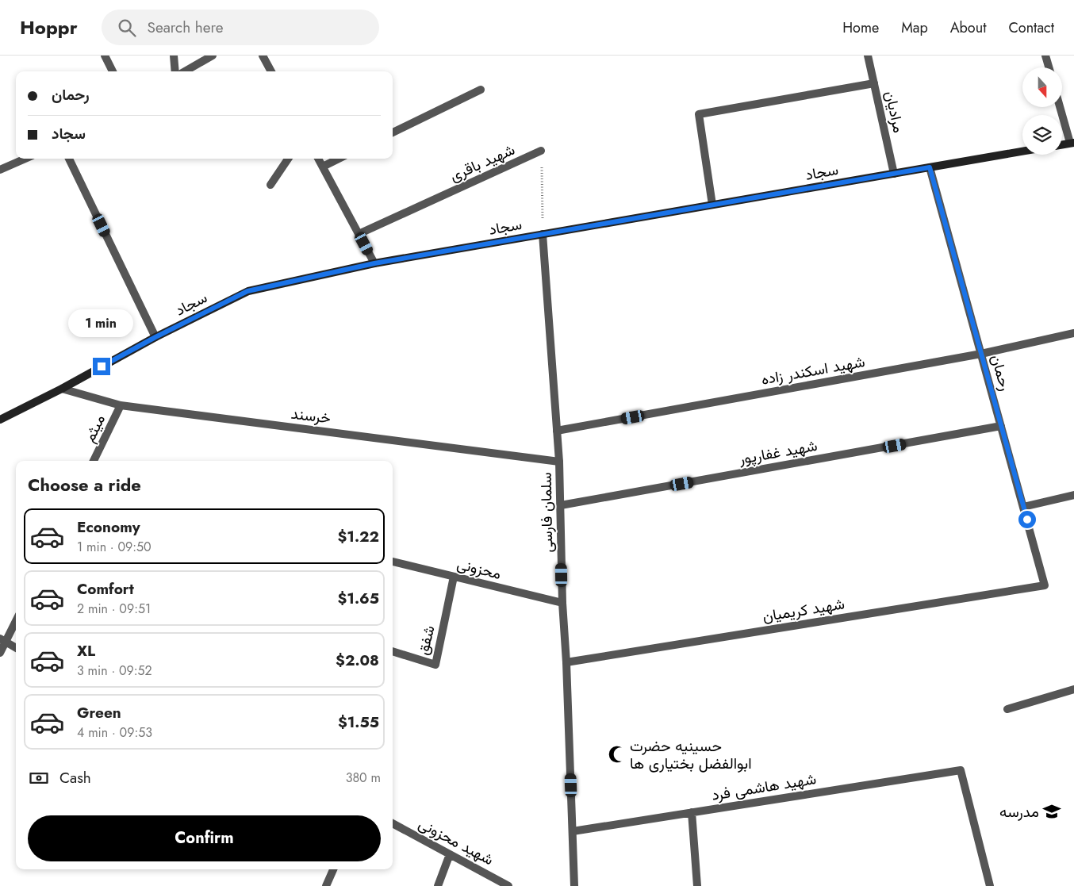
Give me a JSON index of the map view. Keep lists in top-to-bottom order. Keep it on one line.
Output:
{"streets":{"street":["مرادیان","شهید باقری","سجاد","شهید اسکندر زاده","رحمان","خرسند","میثم","شهید غفارپور","سلمان فارسی","محزونی","شهید کریمیان","شفق","شهید هاشمی فرد","شهید محزونی"]},"crossings":[["مرادیان","سجاد"],["سجاد","رحمان"],["سجاد","خرسند"],["سجاد","سلمان فارسی"],["شهید اسکندر زاده","رحمان"],["شهید اسکندر زاده","سلمان فارسی"],["رحمان","شهید غفارپور"],["رحمان","شهید کریمیان"],["خرسند","میثم"],["خرسند","سلمان فارسی"],["شهید غفارپور","سلمان فارسی"],["سلمان فارسی","محزونی"],["سلمان فارسی","شهید کریمیان"],["سلمان فارسی","شهید هاشمی فرد"],["محزونی","شفق"]],"places":{"mosque":["حسینیه حضرت ابوالفضل بختیاری ها"],"school or university":["مدرسه"]},"north":"bottom","page":{"header":"Hoppr","search":"Search here","nav":["Home","Map","About","Contact"],"banner":["رحمان","سجاد"],"bubble":"1 min","heading":"Choose a ride","list":[{"name":"Economy","note":"1 min · 09:50","value":"$1.22"},{"name":"Comfort","note":"2 min · 09:51","value":"$1.65"},{"name":"XL","note":"3 min · 09:52","value":"$2.08"},{"name":"Green","note":"4 min · 09:53","value":"$1.55"}],"pay":["Cash","380 m"],"buttons":"Confirm"}}
